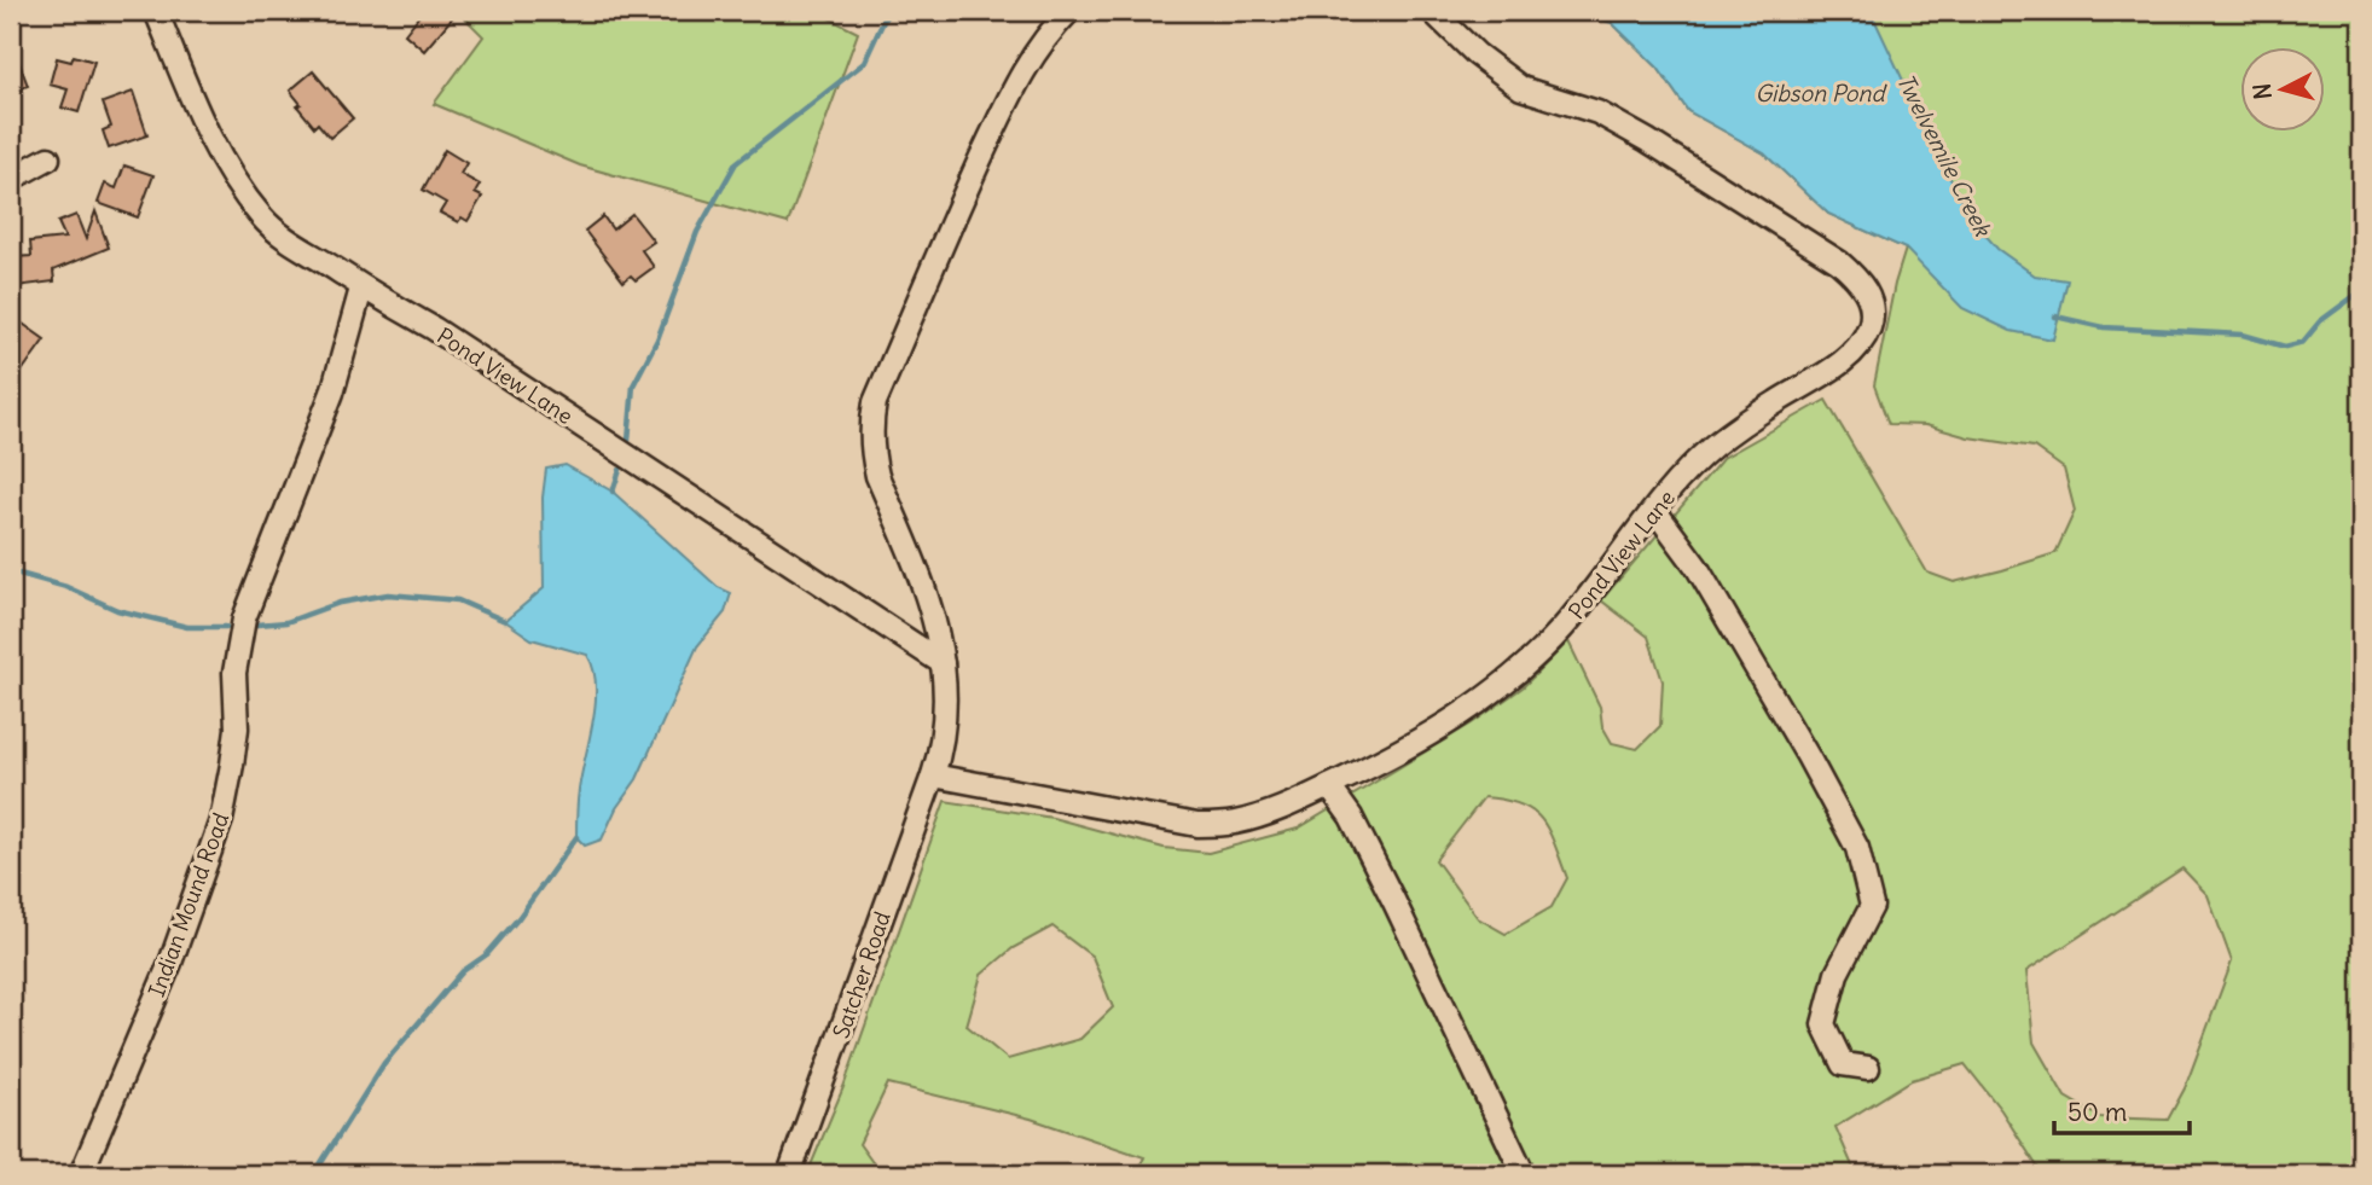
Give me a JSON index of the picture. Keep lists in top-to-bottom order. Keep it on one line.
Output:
{"streets":{"street":["Pond View Lane","Indian Mound Road","Satcher Road"]},"crossings":[["Pond View Lane","Indian Mound Road"],["Pond View Lane","Satcher Road"]],"water":["Gibson Pond","Twelvemile Creek"],"scale_bar":"50 m","north":"left"}
